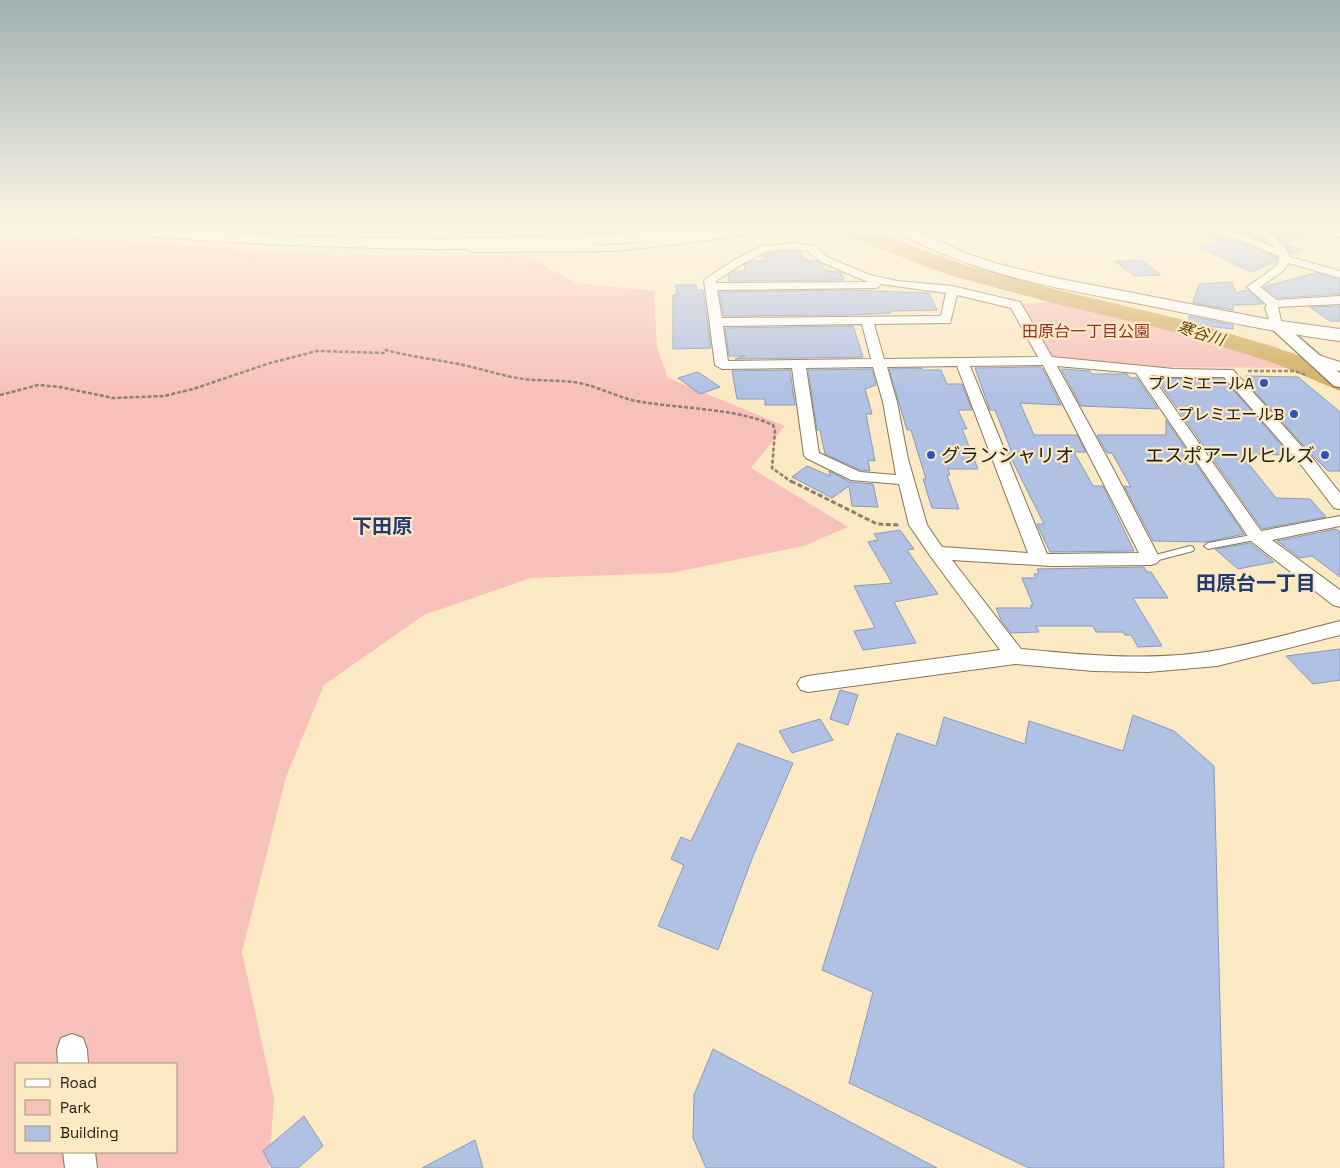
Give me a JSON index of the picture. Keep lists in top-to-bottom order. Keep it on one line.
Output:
{"districts":["下田原","田原台一丁目"],"water":["寒谷川"],"parks":["田原台一丁目公園"],"places":["プレミエールA","プレミエールB","グランシャリオ","エスポアールヒルズ"],"legend":["Road","Park","Building"]}
